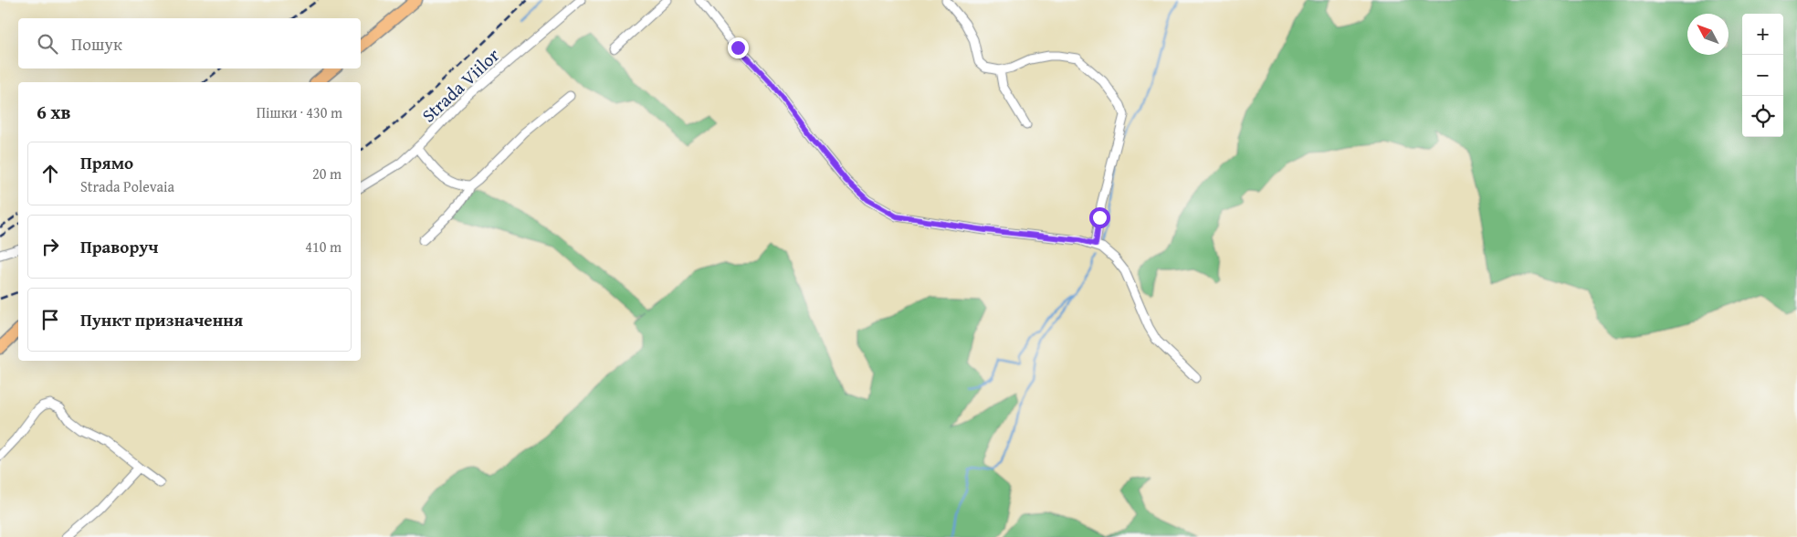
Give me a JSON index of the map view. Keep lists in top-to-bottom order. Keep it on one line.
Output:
{"streets":{"street":["Strada Viilor"]},"north":"top left","page":{"map_buttons":["+","−"],"search":"Пошук","heading":["6 хв","Пішки · 430 m"],"list":[["Прямо","Strada Polevaia","20 m"],["Праворуч","410 m"],"Пункт призначення"]}}
